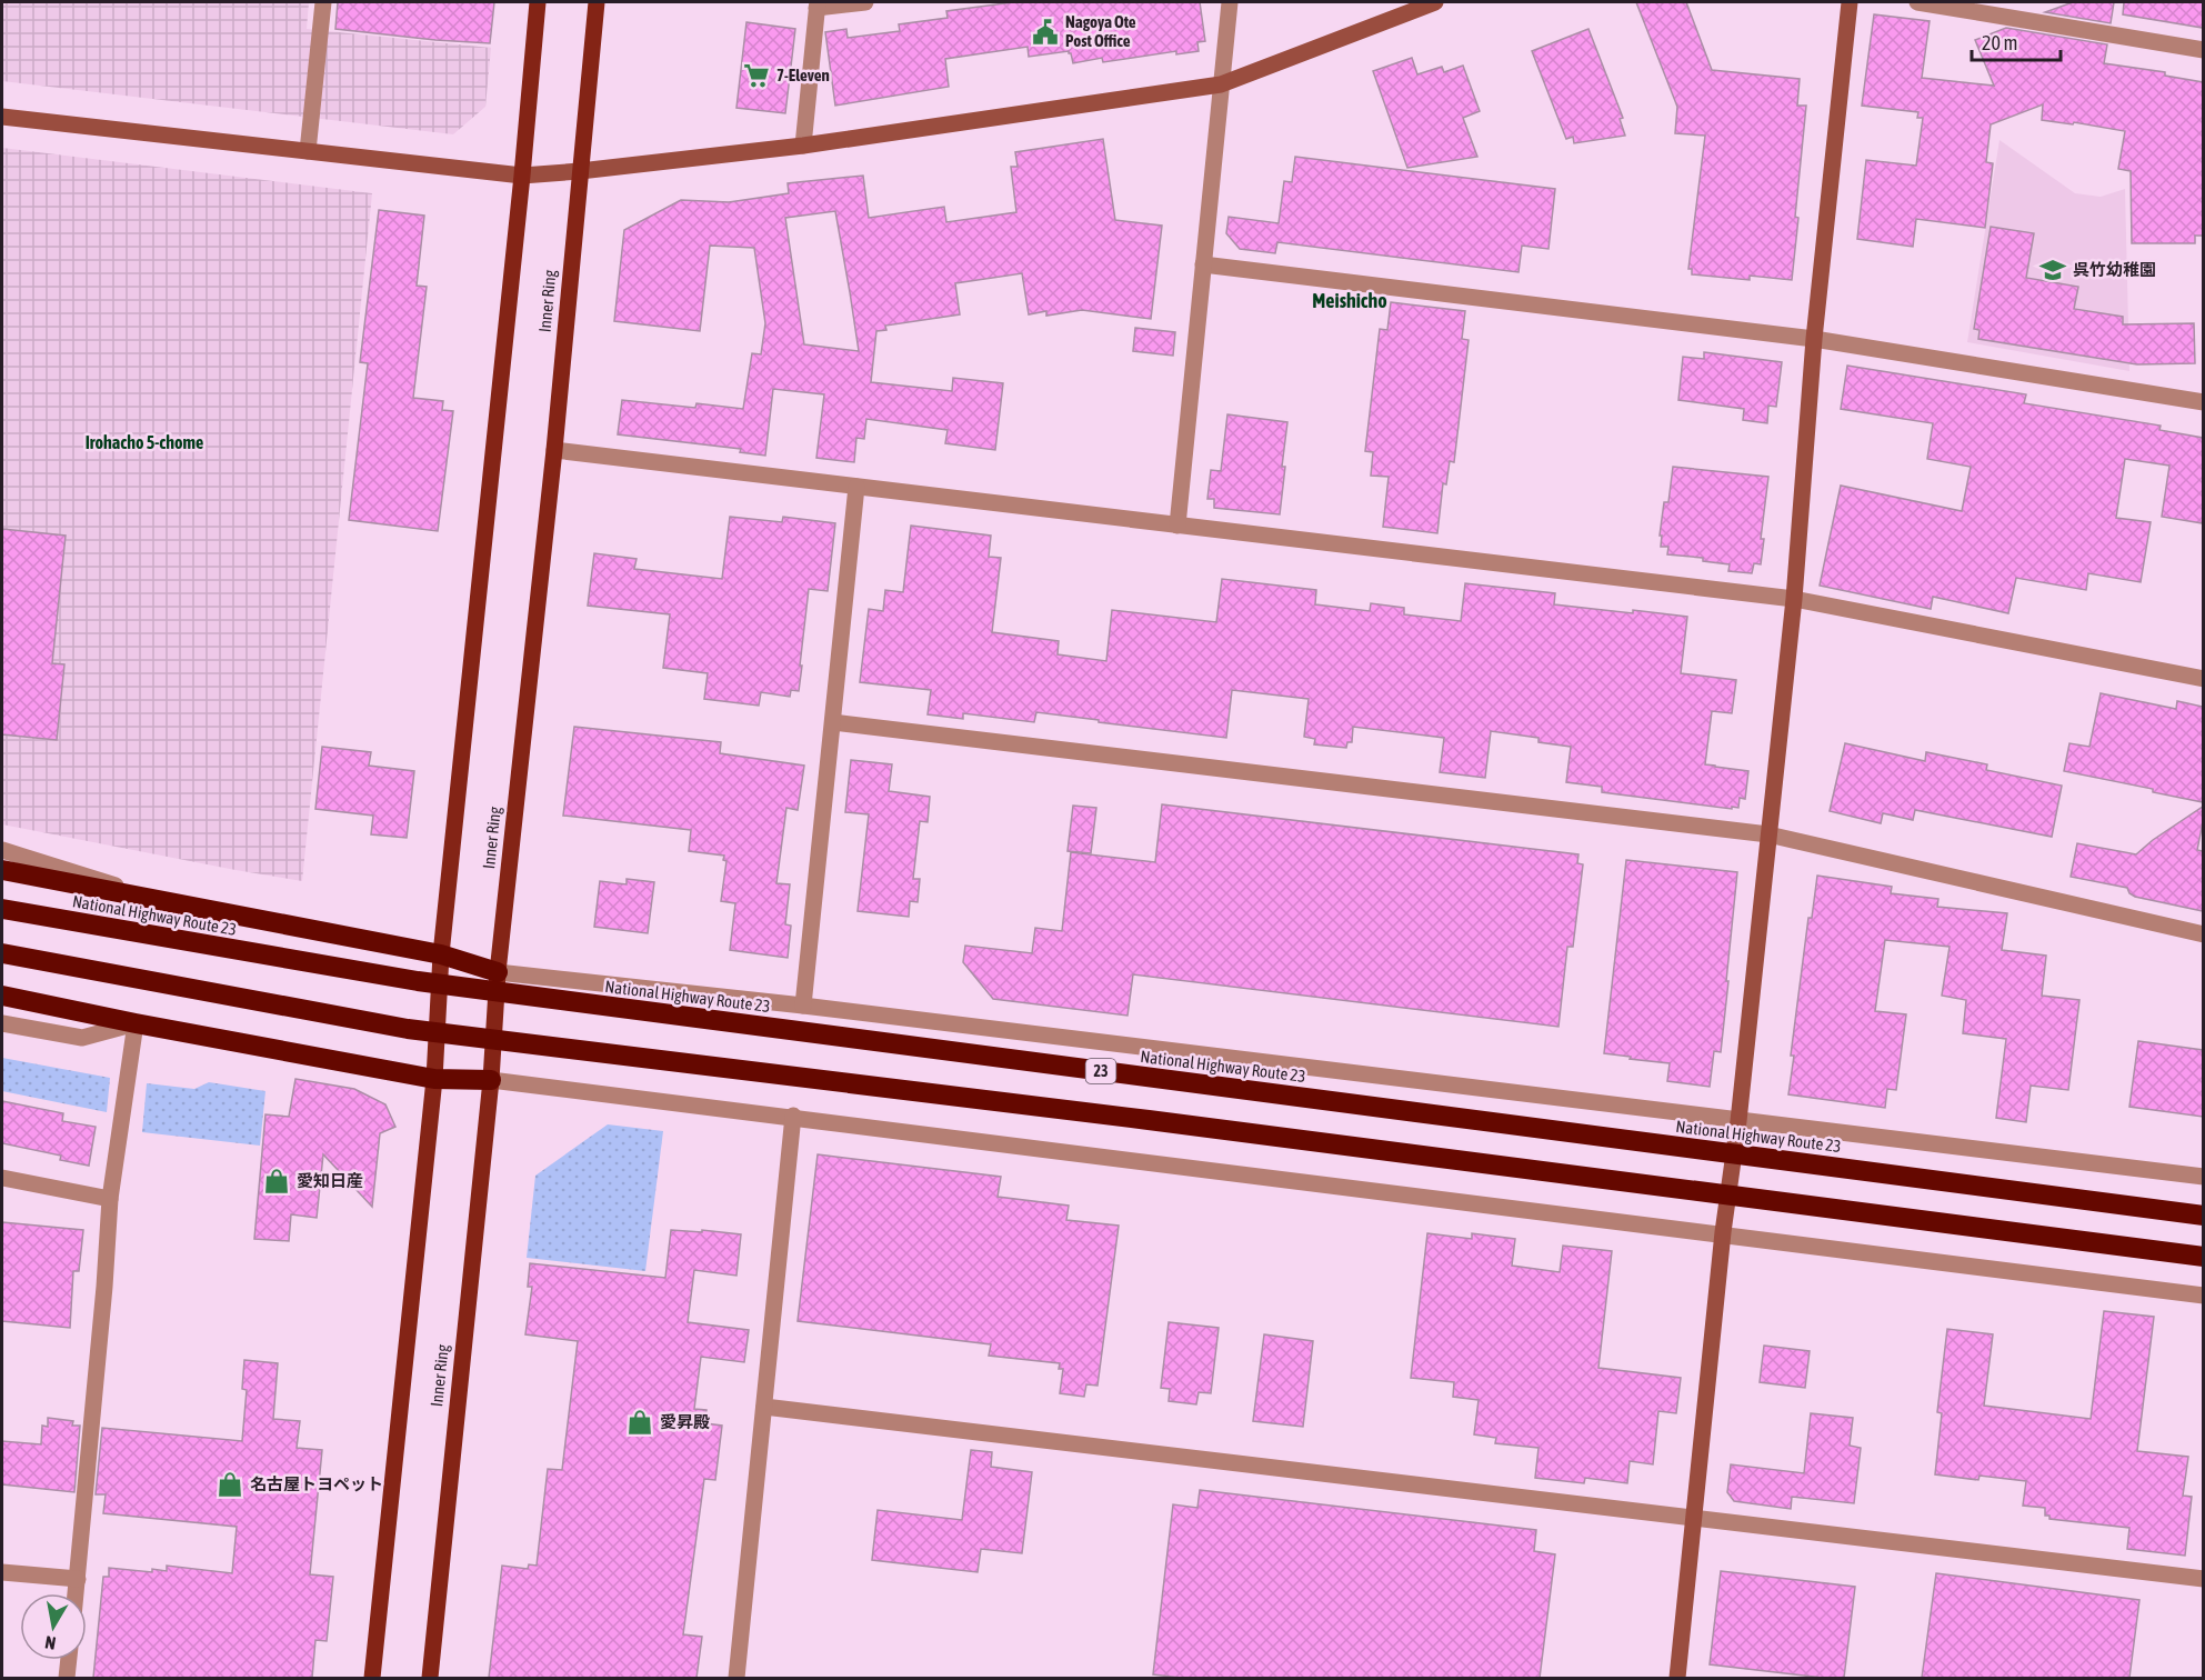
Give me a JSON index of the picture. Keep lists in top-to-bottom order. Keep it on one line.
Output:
{"streets":{"highway":["National Highway Route 23","23"],"main road":["Inner Ring"]},"districts":["Meishicho","Irohacho 5-chome"],"places":{"public building":["Nagoya Ote Post Office"],"supermarket":["7-Eleven"],"school or university":["呉竹幼稚園"],"shop":["愛知日産","愛昇殿","名古屋トヨペット"]},"scale_bar":"20 m","north":"bottom"}
